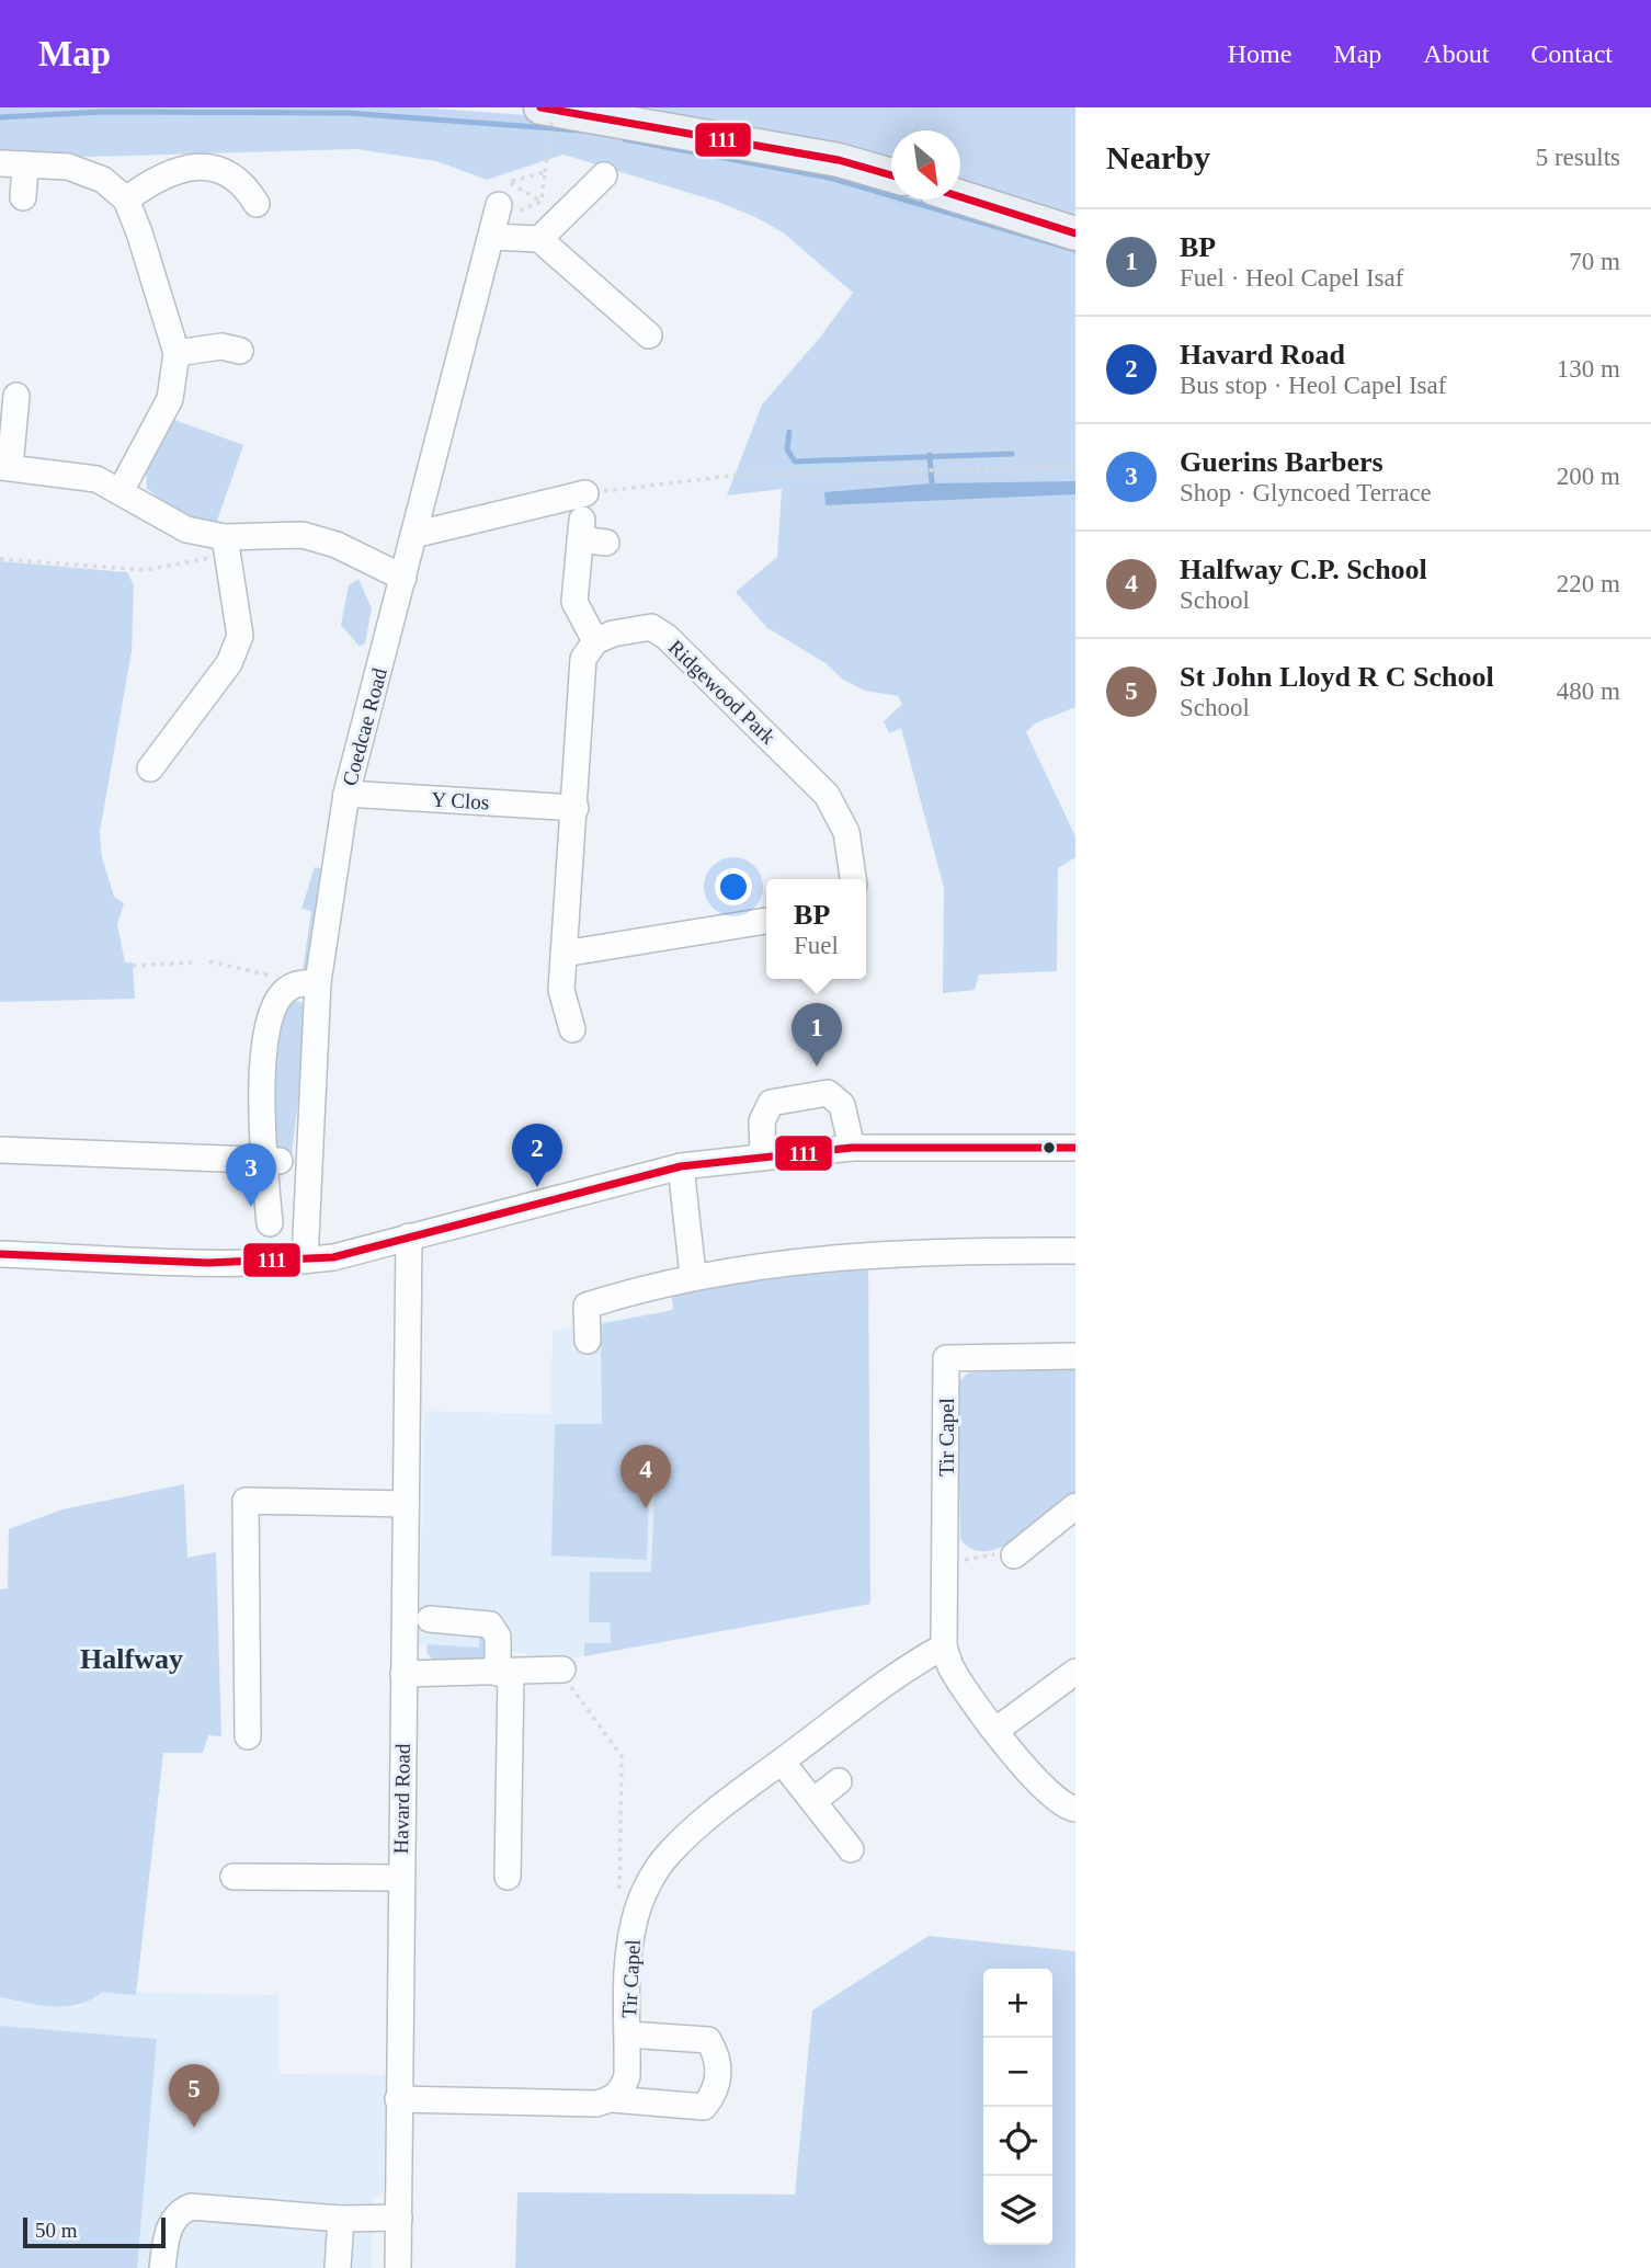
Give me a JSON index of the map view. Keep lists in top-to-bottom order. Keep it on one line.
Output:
{"streets":{"street":["Ridgewood Park","Coedcae Road","Y Clos","Tir Capel","Havard Road"]},"crossings":[["Coedcae Road","Y Clos"]],"districts":["Halfway"],"lines":["transit line 111"],"scale_bar":"50 m","north":"bottom right","page":{"header":"Map","nav":["Home","Map","About","Contact"],"heading":["Nearby","5 results"],"list":[{"mark":"1","name":"BP","note":"Fuel · Heol Capel Isaf","value":"70 m"},{"mark":"2","name":"Havard Road","note":"Bus stop · Heol Capel Isaf","value":"130 m"},{"mark":"3","name":"Guerins Barbers","note":"Shop · Glyncoed Terrace","value":"200 m"},{"mark":"4","name":"Halfway C.P. School","note":"School","value":"220 m"},{"mark":"5","name":"St John Lloyd R C School","note":"School","value":"480 m"}],"popup":["BP","Fuel"],"pins":["1","2","3","4","5"],"map_buttons":["+","−"],"scale":"50 m"}}
